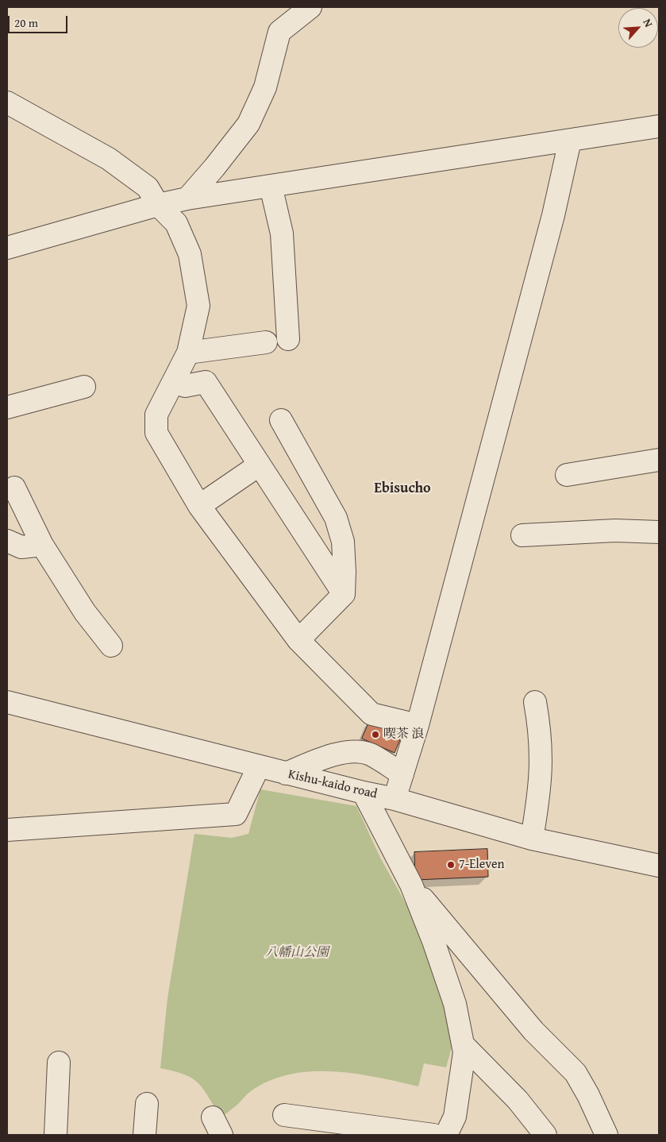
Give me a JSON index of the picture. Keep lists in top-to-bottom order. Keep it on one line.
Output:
{"streets":{"street":["Kishu-kaido road"]},"districts":["Ebisucho"],"parks":["八幡山公園"],"places":["喫茶 浪","7-Eleven"],"scale_bar":"20 m","north":"top right"}
